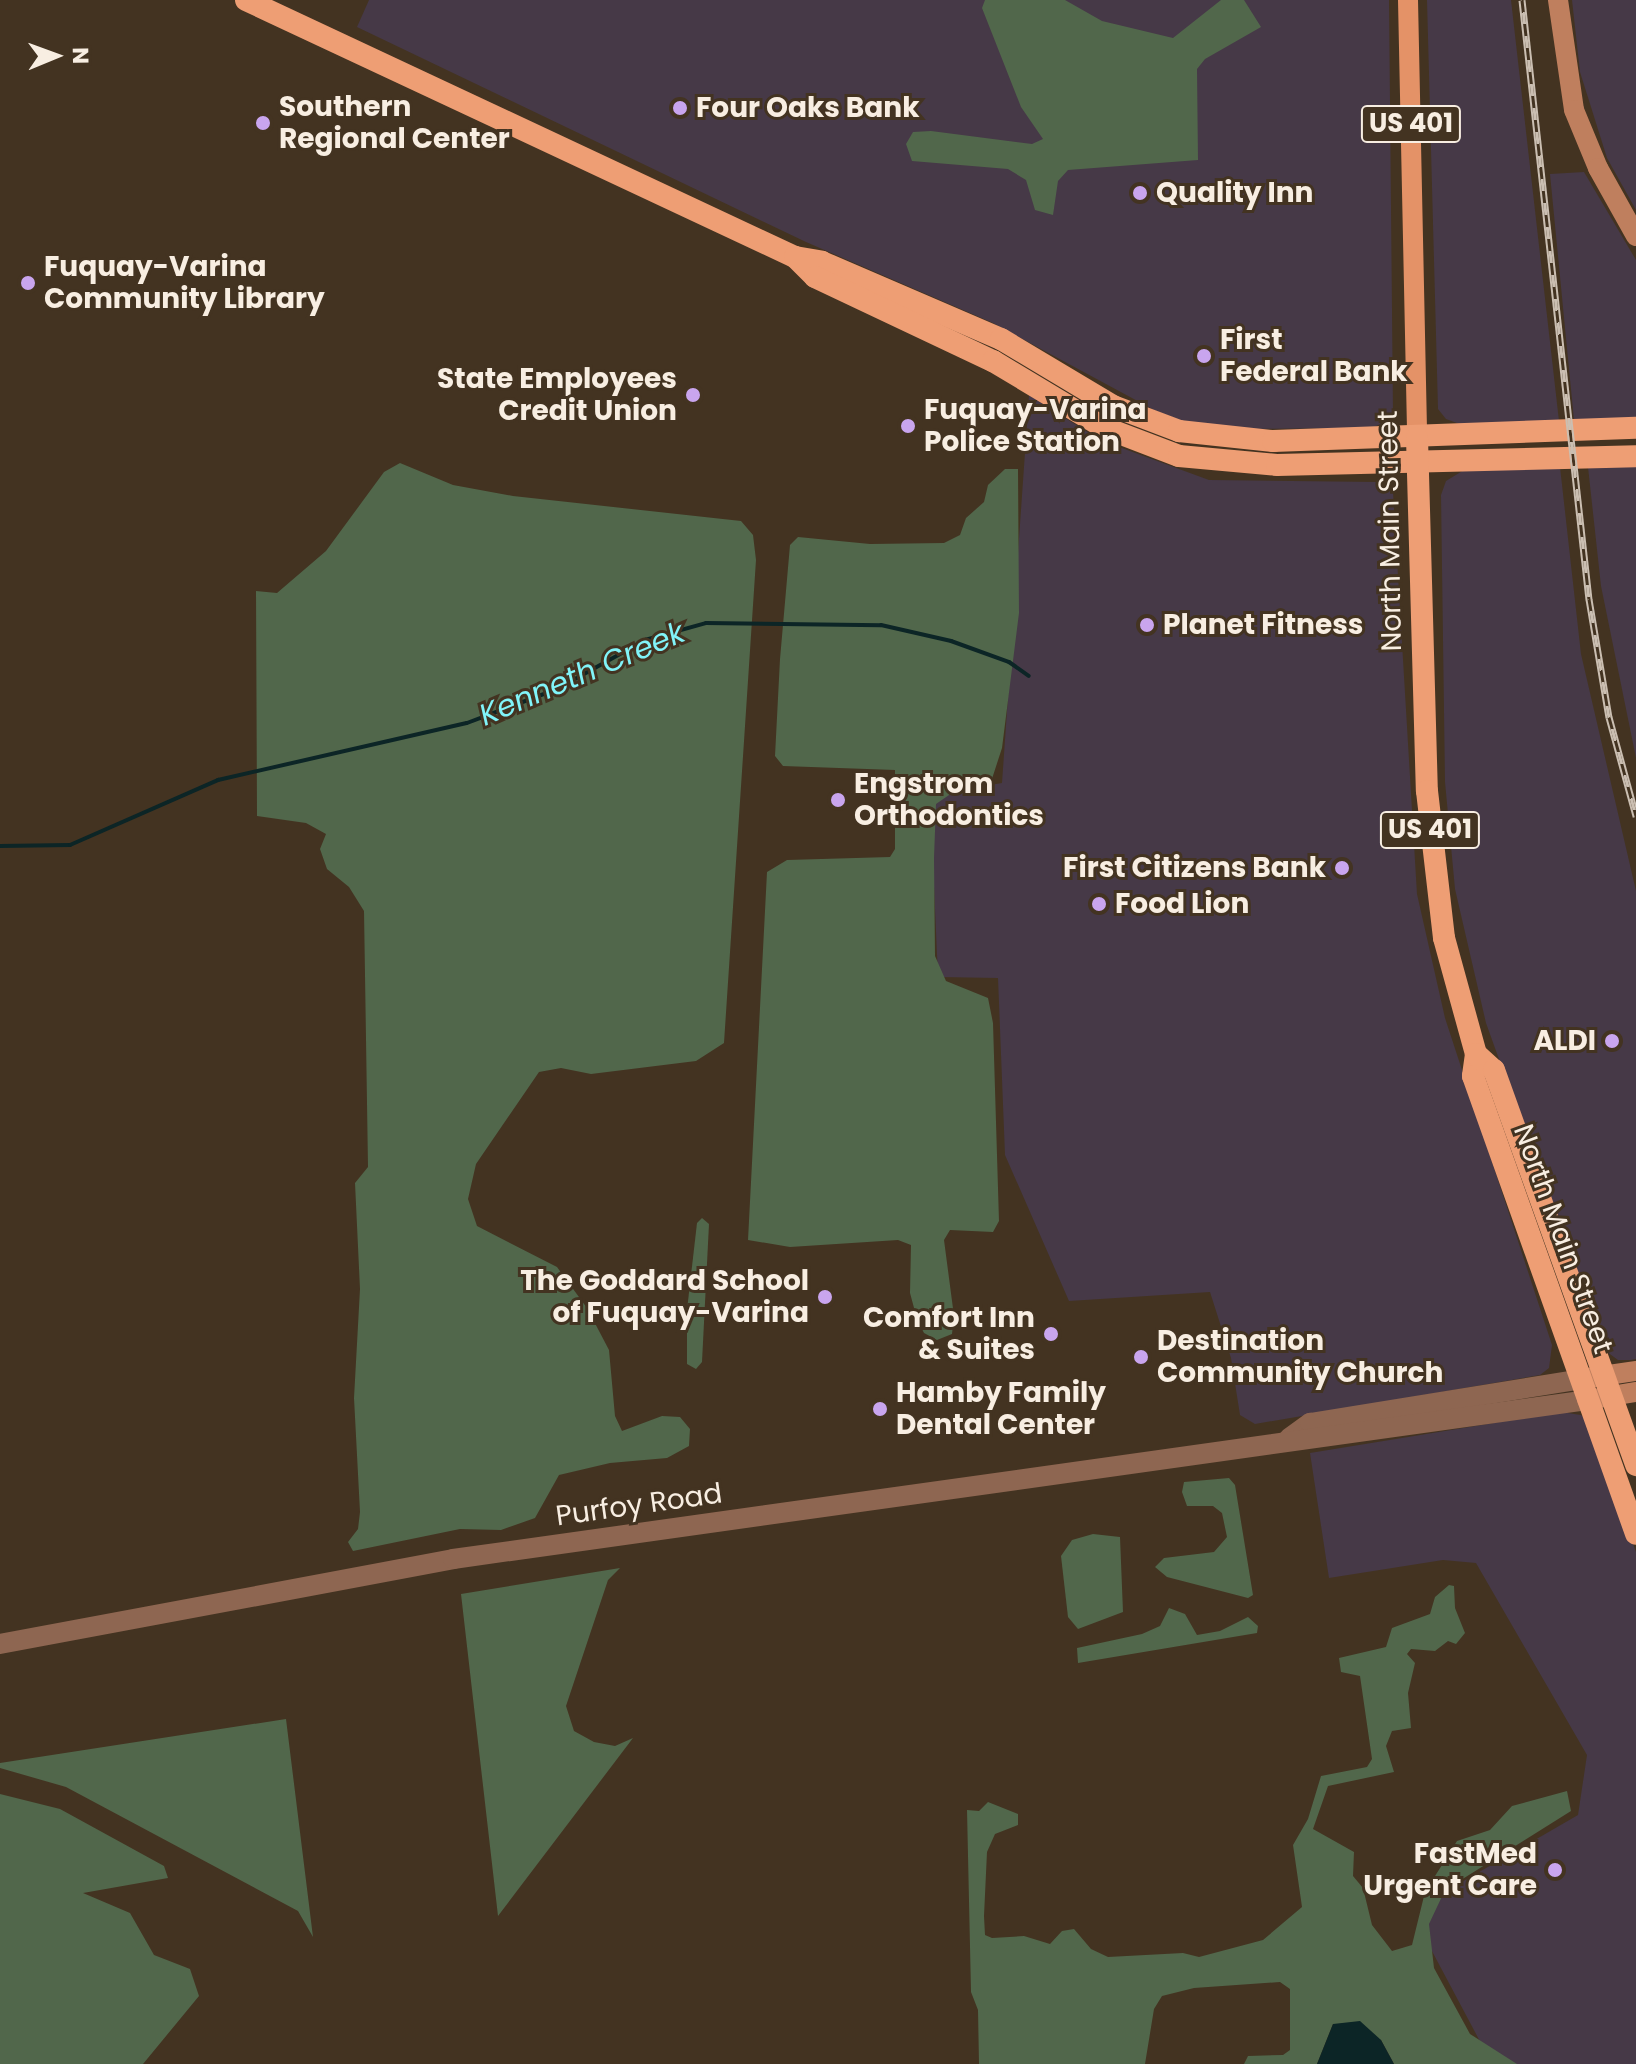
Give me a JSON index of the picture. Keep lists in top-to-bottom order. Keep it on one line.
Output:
{"streets":{"highway":["US 401","North Main Street"],"street":["Purfoy Road"]},"crossings":[["North Main Street","Purfoy Road"]],"water":["Kenneth Creek"],"places":["Four Oaks Bank","Southern Regional Center","Quality Inn","Fuquay-Varina Community Library","First Federal Bank","State Employees Credit Union","Fuquay-Varina Police Station","Planet Fitness","Engstrom Orthodontics","First Citizens Bank","Food Lion","ALDI","The Goddard School of Fuquay-Varina","Comfort Inn & Suites","Destination Community Church","Hamby Family Dental Center","FastMed Urgent Care"],"north":"right"}
